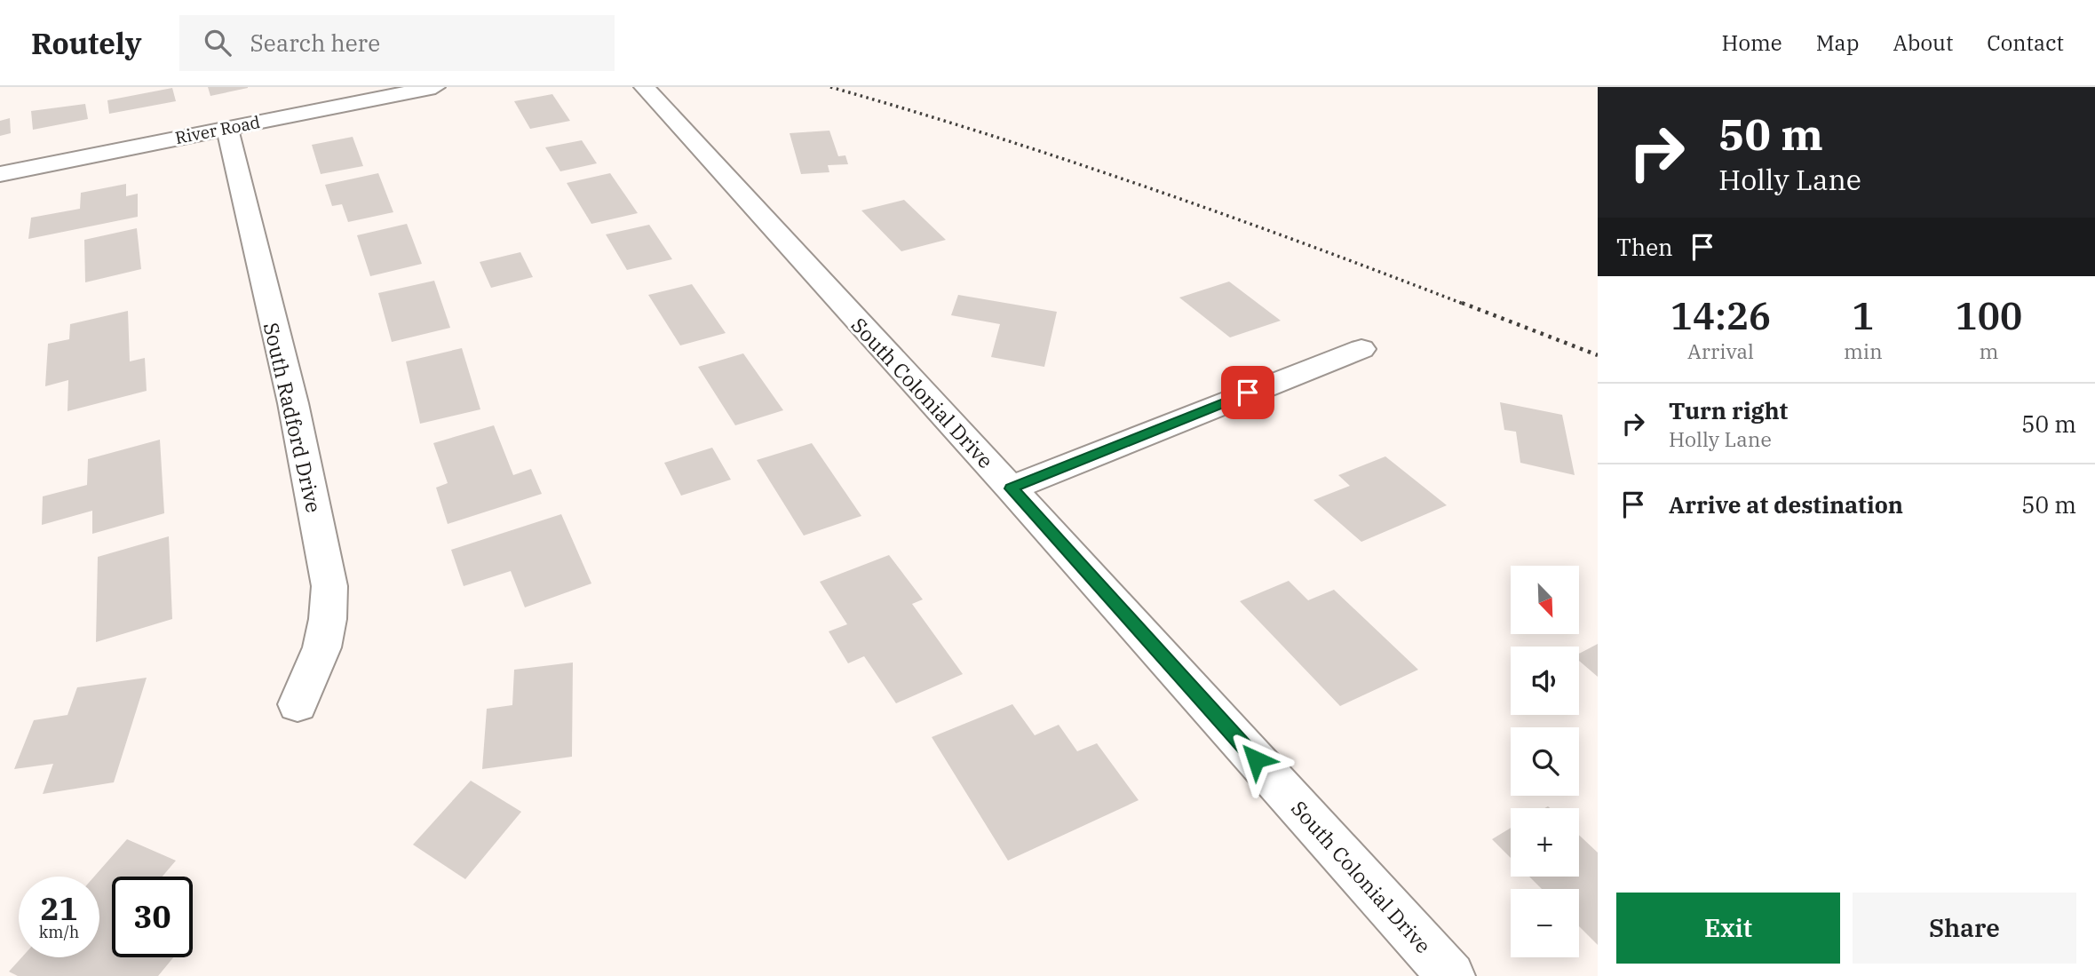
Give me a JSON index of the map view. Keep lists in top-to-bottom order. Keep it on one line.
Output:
{"streets":{"street":["River Road","South Colonial Drive","South Radford Drive"]},"crossings":[["River Road","South Radford Drive"]],"north":"bottom right","page":{"header":"Routely","search":"Search here","nav":["Home","Map","About","Contact"],"turn":["50 m","Holly Lane"],"then":"Then","eta":["14:26","Arrival","1","min","100","m"],"list":[{"name":"Turn right","note":"Holly Lane","value":"50 m"},{"name":"Arrive at destination","value":"50 m"}],"map_buttons":["+","−"],"speed":"21 km/h","limit":"30","buttons":["Exit","Share"]}}
